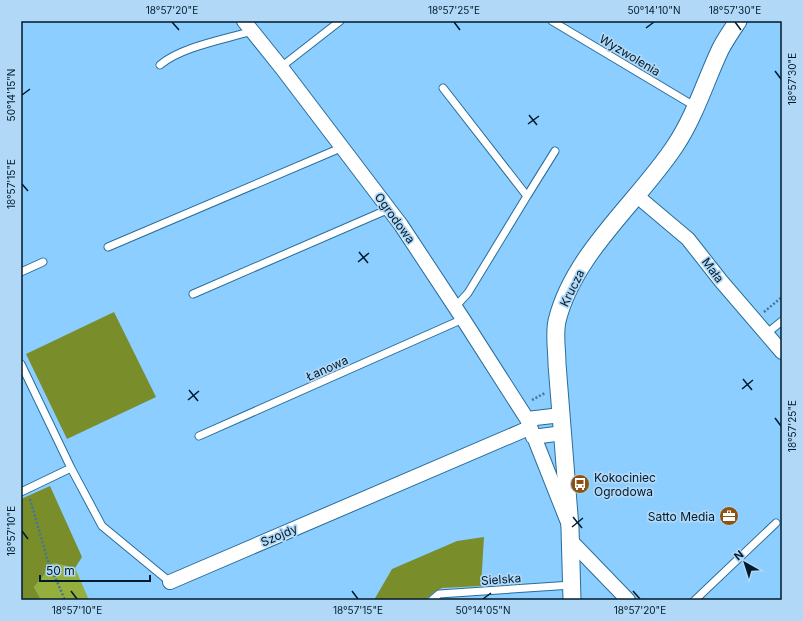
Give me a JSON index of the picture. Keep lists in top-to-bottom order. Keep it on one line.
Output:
{"streets":{"street":["Ogrodowa","Mała","Krucza","Szojdy"],"lane":["Wyzwolenia","Łanowa","Sielska"]},"crossings":[["Wyzwolenia","Krucza"],["Ogrodowa","Krucza"],["Ogrodowa","Łanowa"],["Ogrodowa","Szojdy"],["Mała","Krucza"],["Krucza","Sielska"]],"places":{"bus stop":["Kokociniec Ogrodowa"],"office":["Satto Media"]},"scale_bar":"50 m","north":"top left","coordinates":["18°57'20\"E","18°57'25\"E","50°14'10\"N","18°57'30\"E","50°14'15\"N","18°57'15\"E","18°57'10\"E","50°14'05\"N"]}
